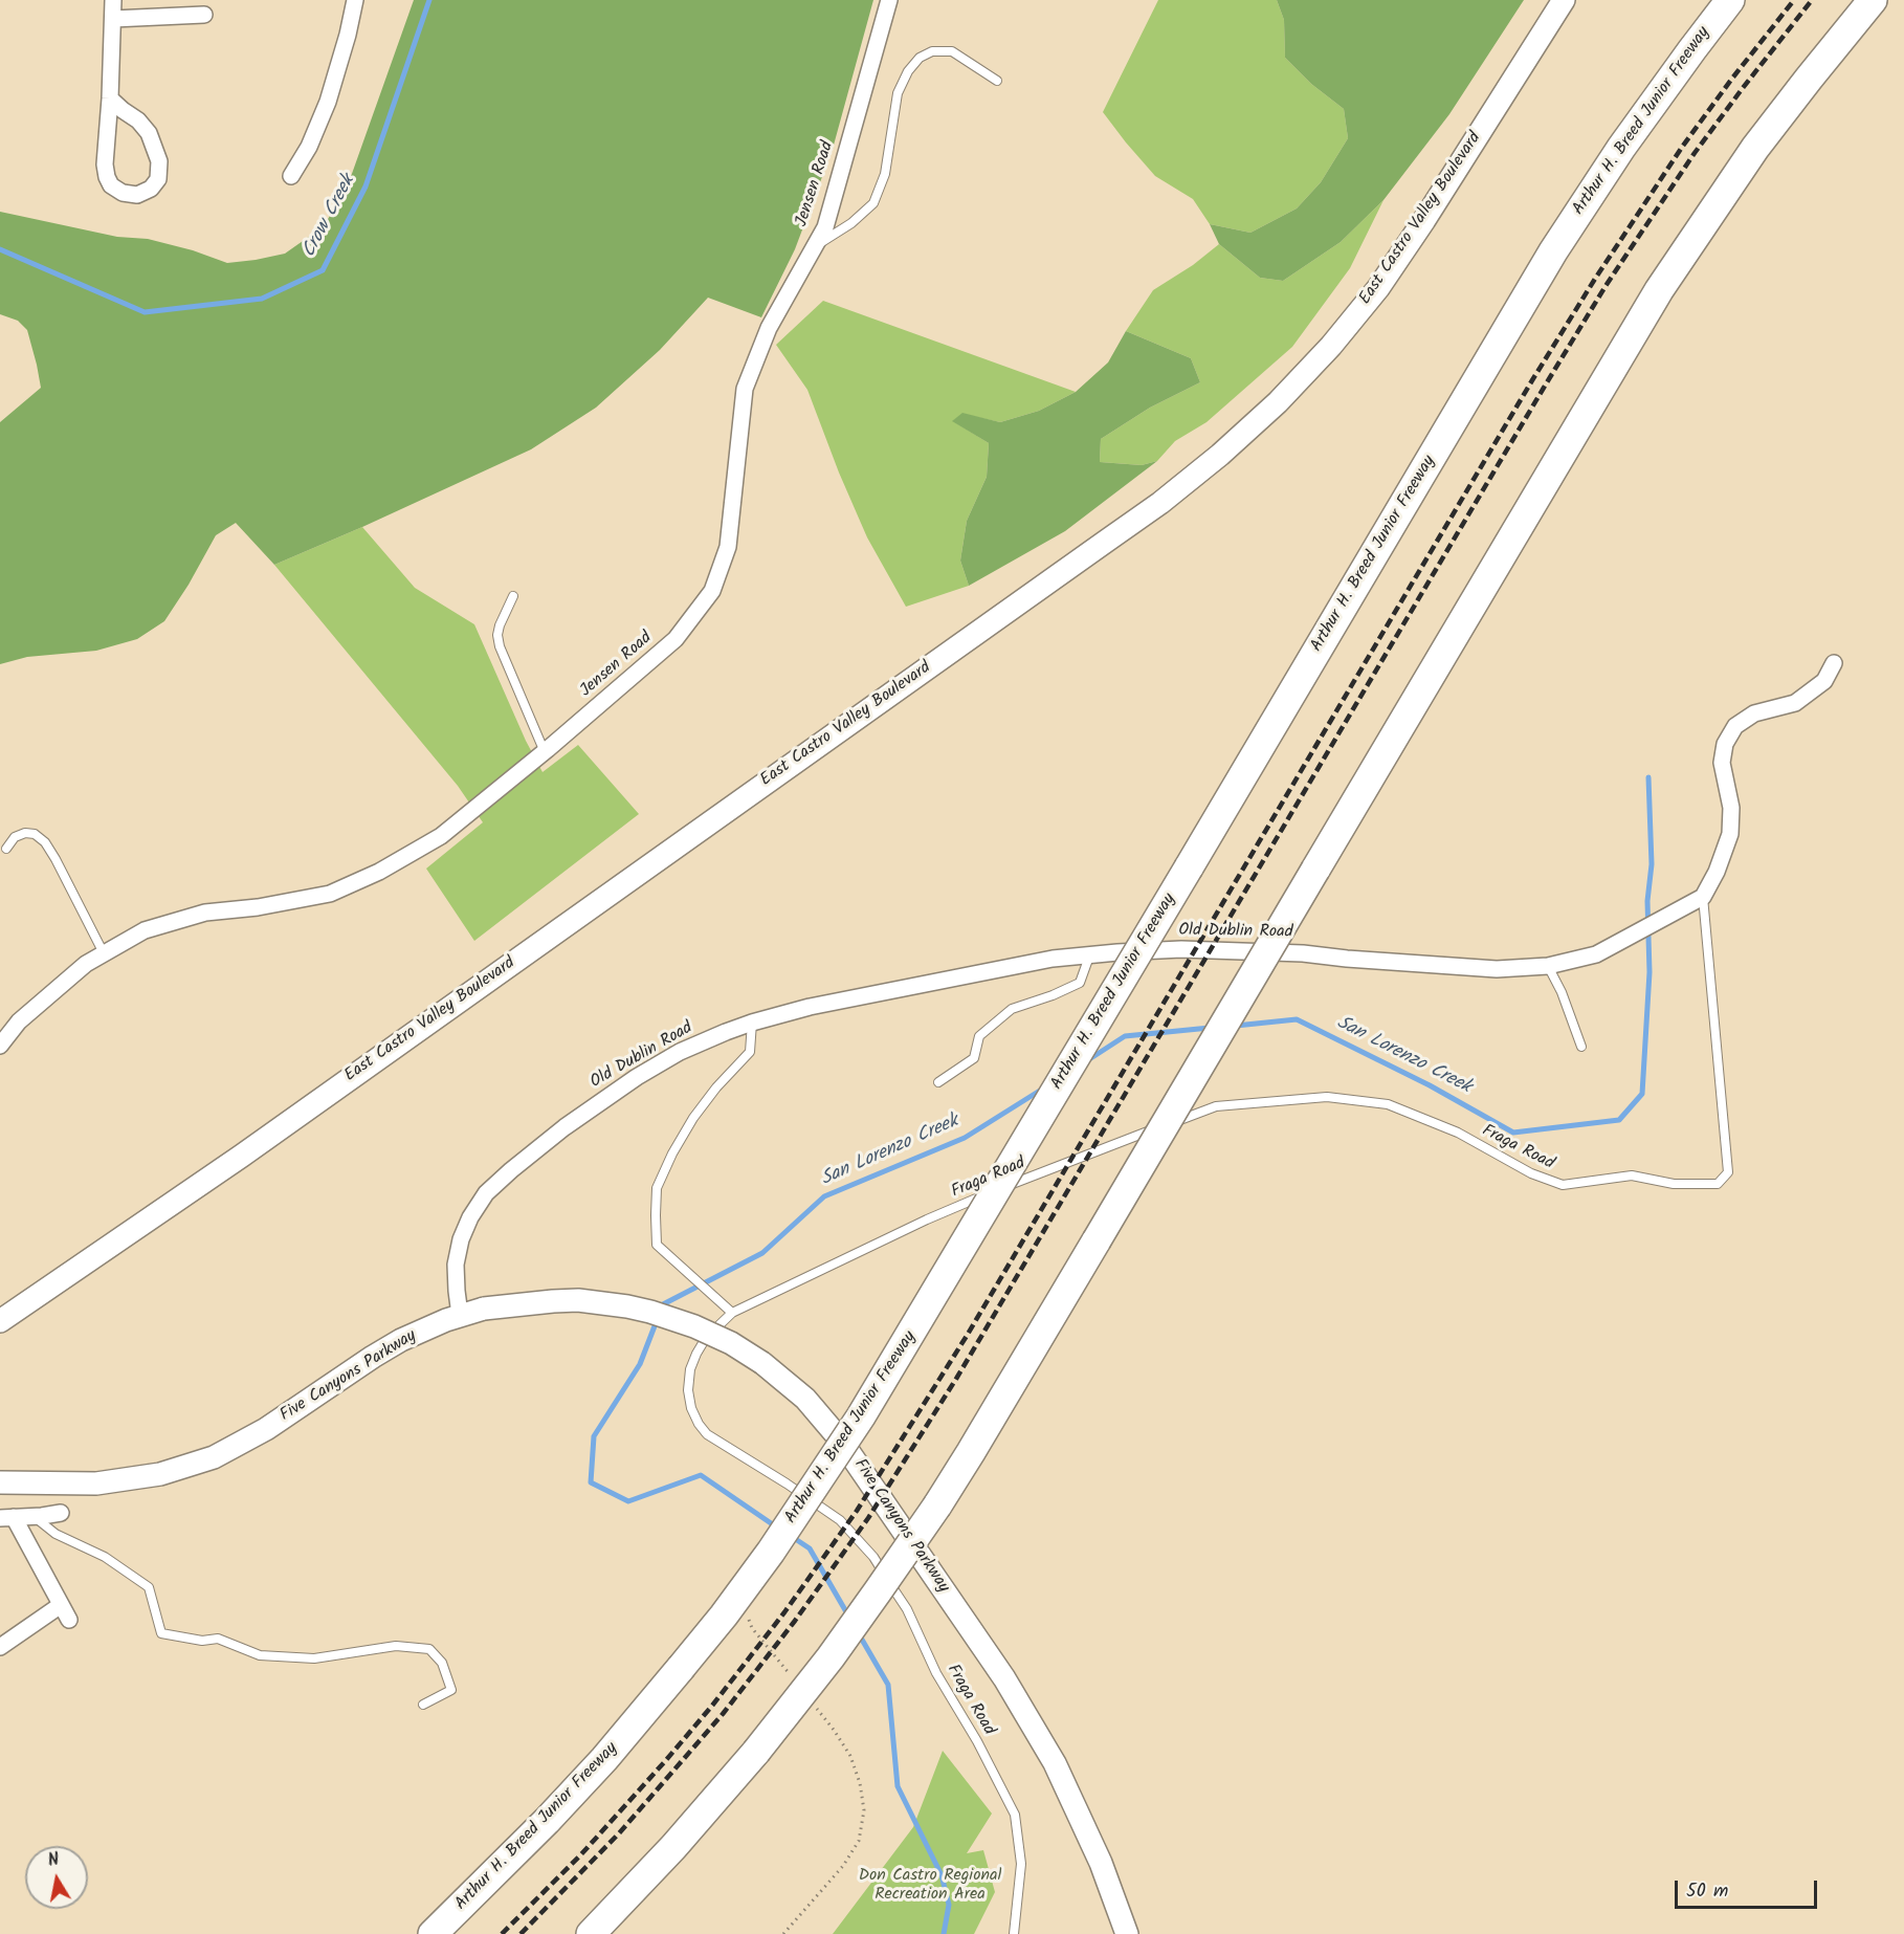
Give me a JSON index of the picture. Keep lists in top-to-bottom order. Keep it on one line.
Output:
{"streets":{"highway":["Arthur H. Breed Junior Freeway"],"main road":["East Castro Valley Boulevard","Five Canyons Parkway"],"street":["Jensen Road","Old Dublin Road"],"lane":["Fraga Road"]},"crossings":[["Old Dublin Road","Fraga Road"],["Old Dublin Road","Five Canyons Parkway"]],"water":["Crow Creek","San Lorenzo Creek"],"parks":["Don Castro Regional Recreation Area"],"scale_bar":"50 m","north":"top"}
